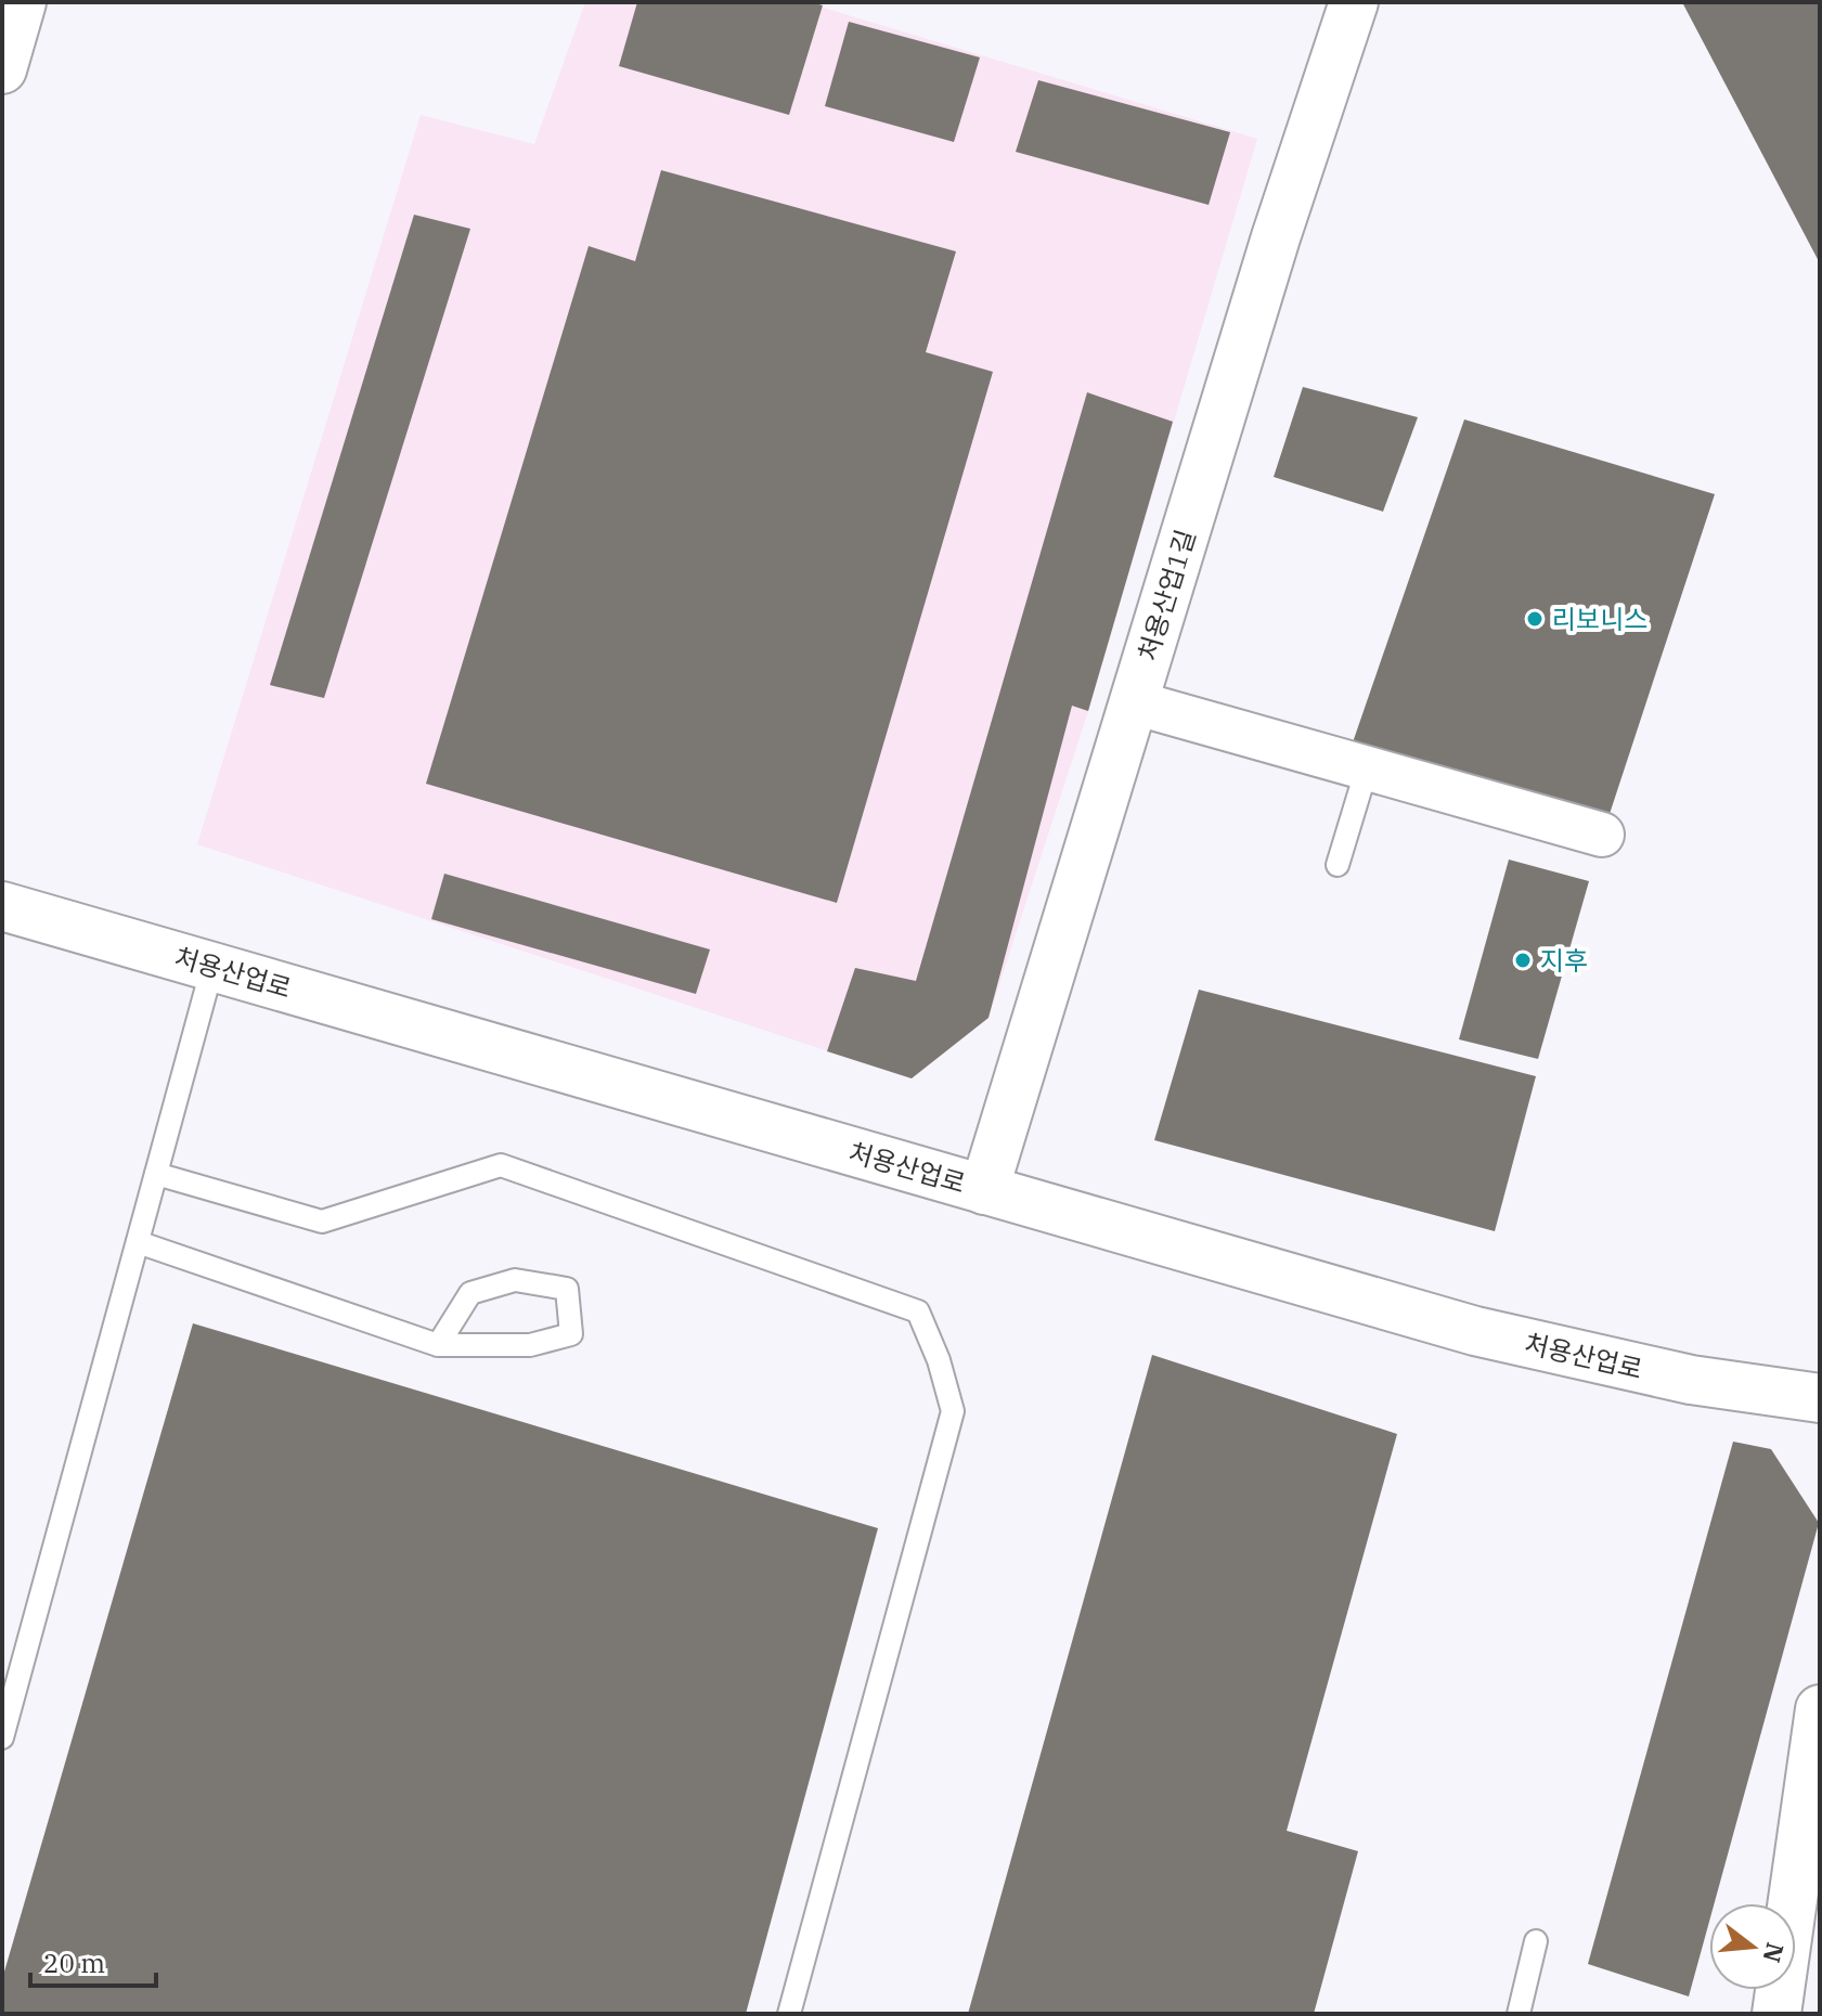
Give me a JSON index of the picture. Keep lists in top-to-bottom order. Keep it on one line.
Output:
{"streets":{"main road":["처용산업1길","처용산업로"]},"crossings":[["처용산업1길","처용산업로"]],"places":["리보니스","지후"],"scale_bar":"20 m","north":"right"}
